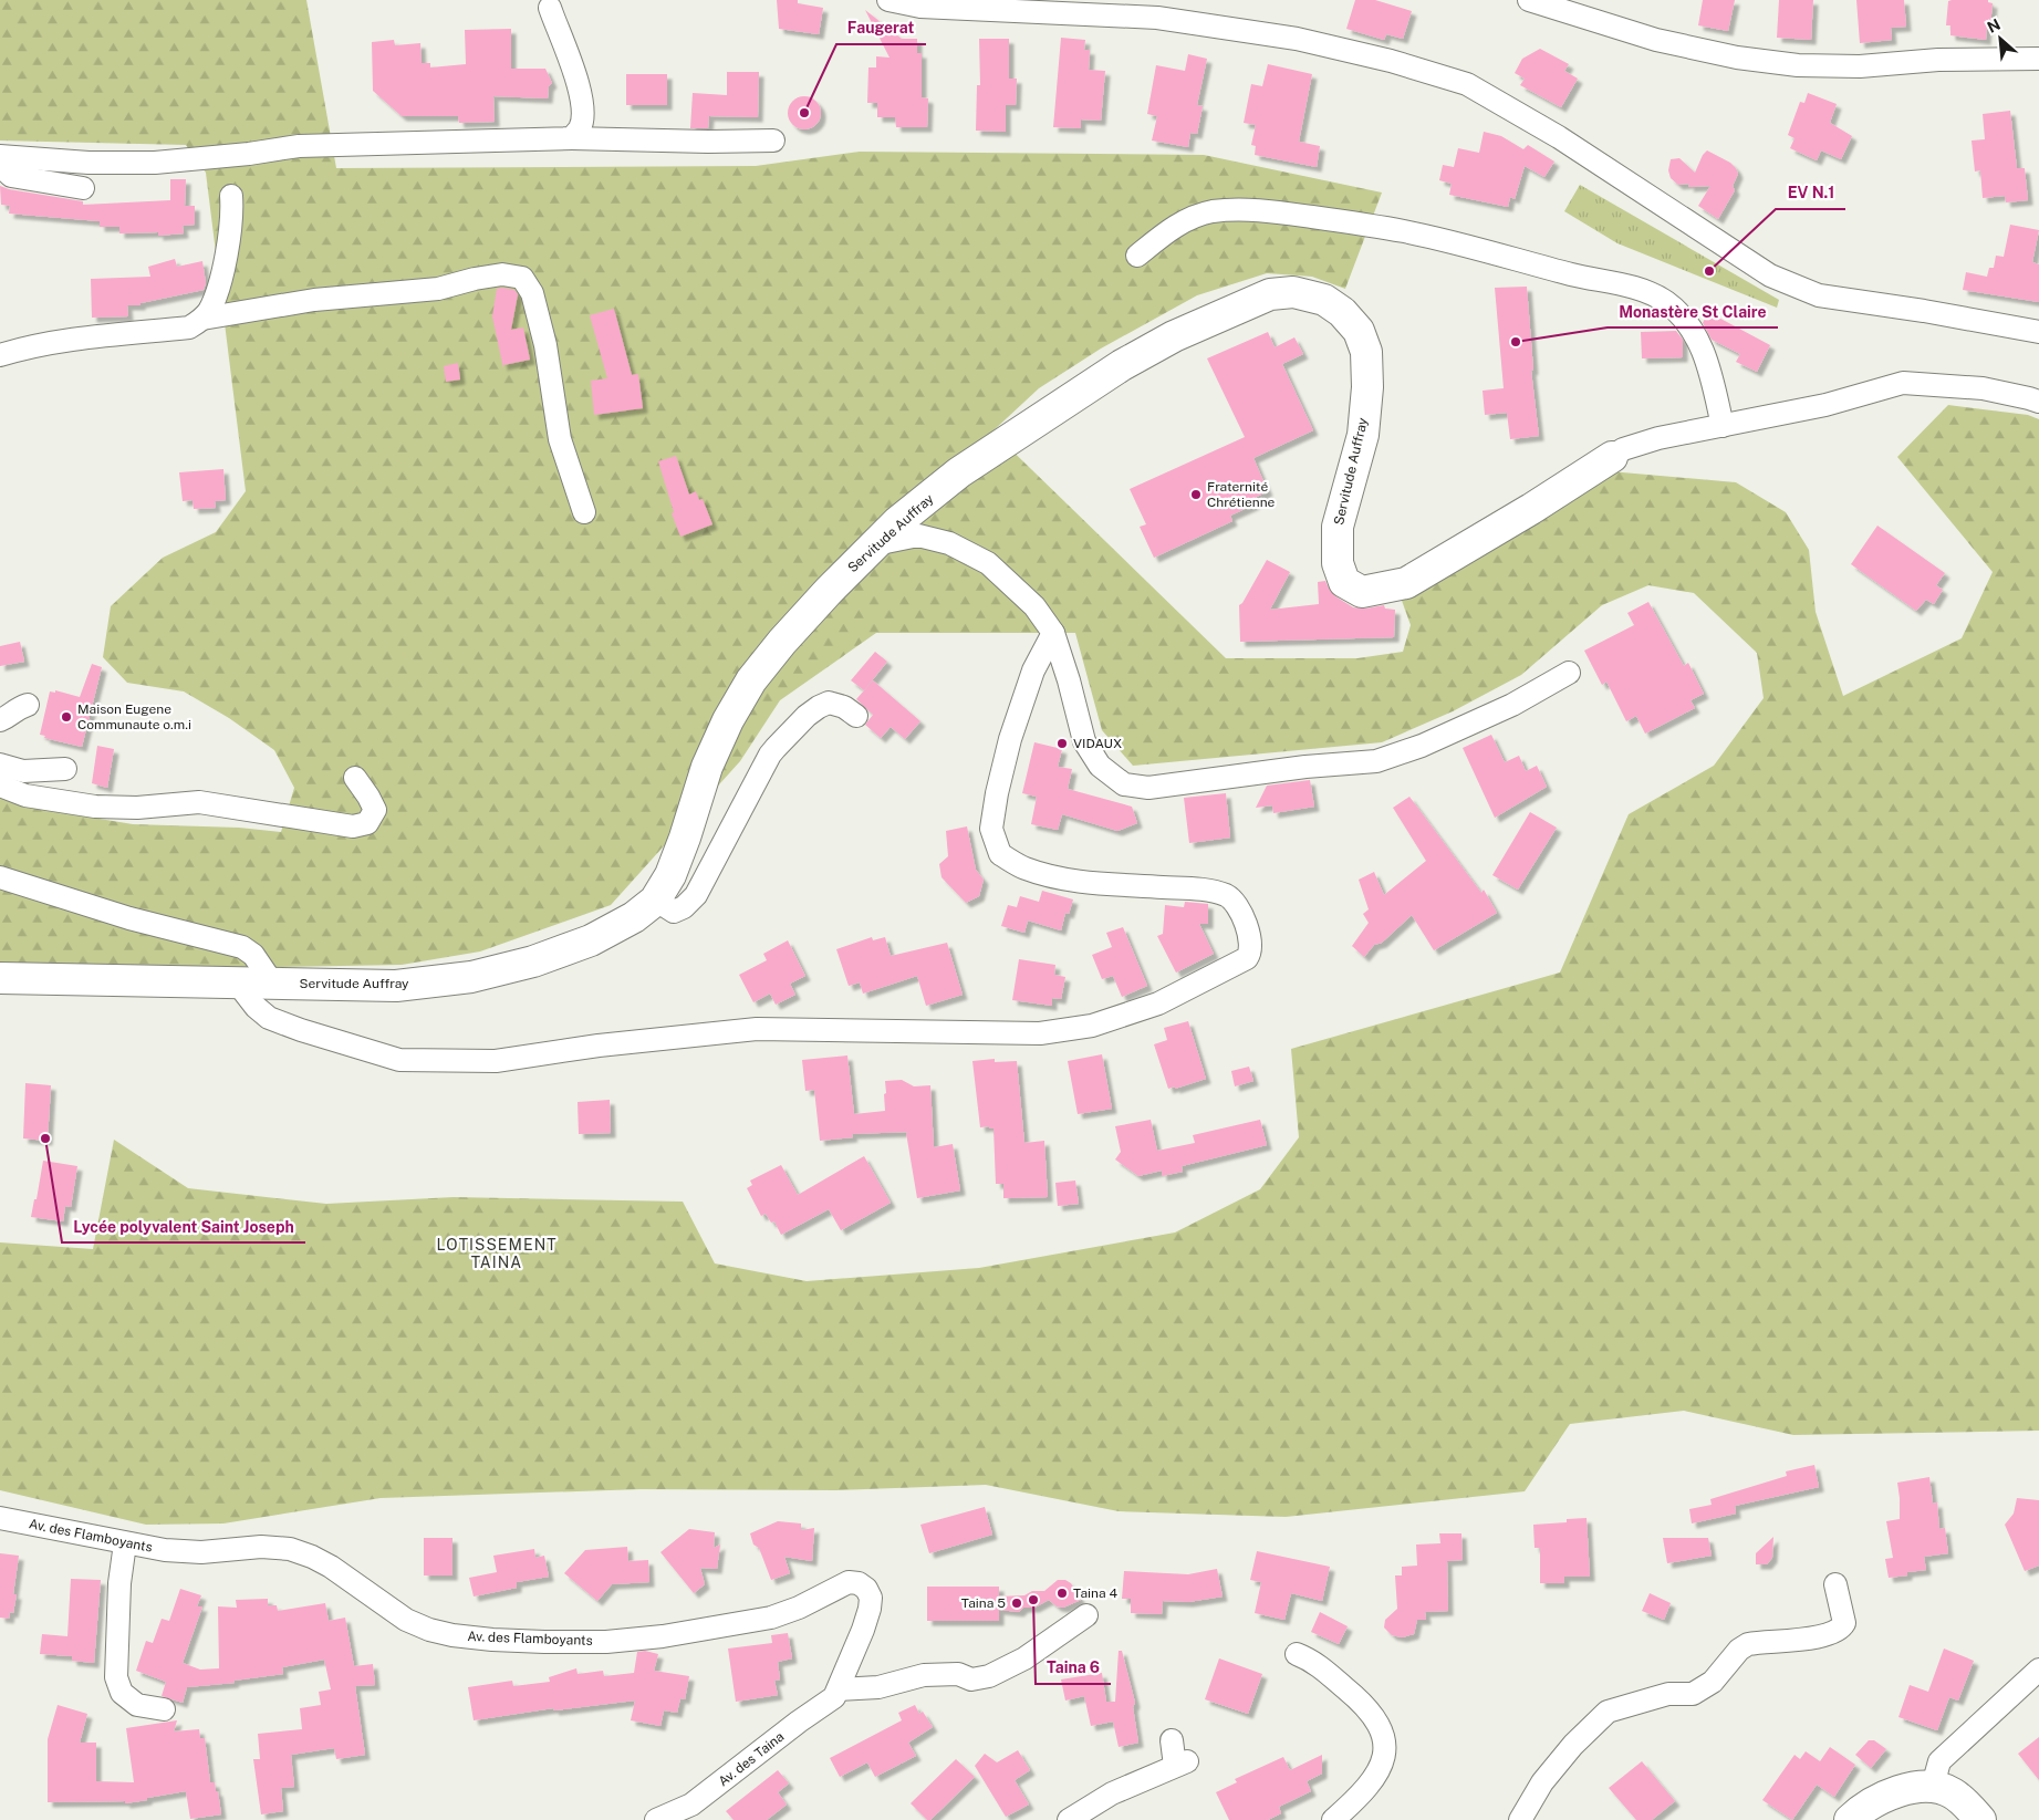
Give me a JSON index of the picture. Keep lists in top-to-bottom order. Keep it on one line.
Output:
{"streets":{"street":["Servitude Auffray","Av. des Flamboyants","Av. des Taina"]},"crossings":[["Av. des Flamboyants","Av. des Taina"]],"districts":["LOTISSEMENT TAINA"],"places":["Faugerat","EV N.1","Monastère St Claire","Fraternité Chrétienne","Maison Eugene Communaute o.m.i","VIDAUX","Lycée polyvalent Saint Joseph","Taina 4","Taina 6","Taina 5"],"north":"top left"}
